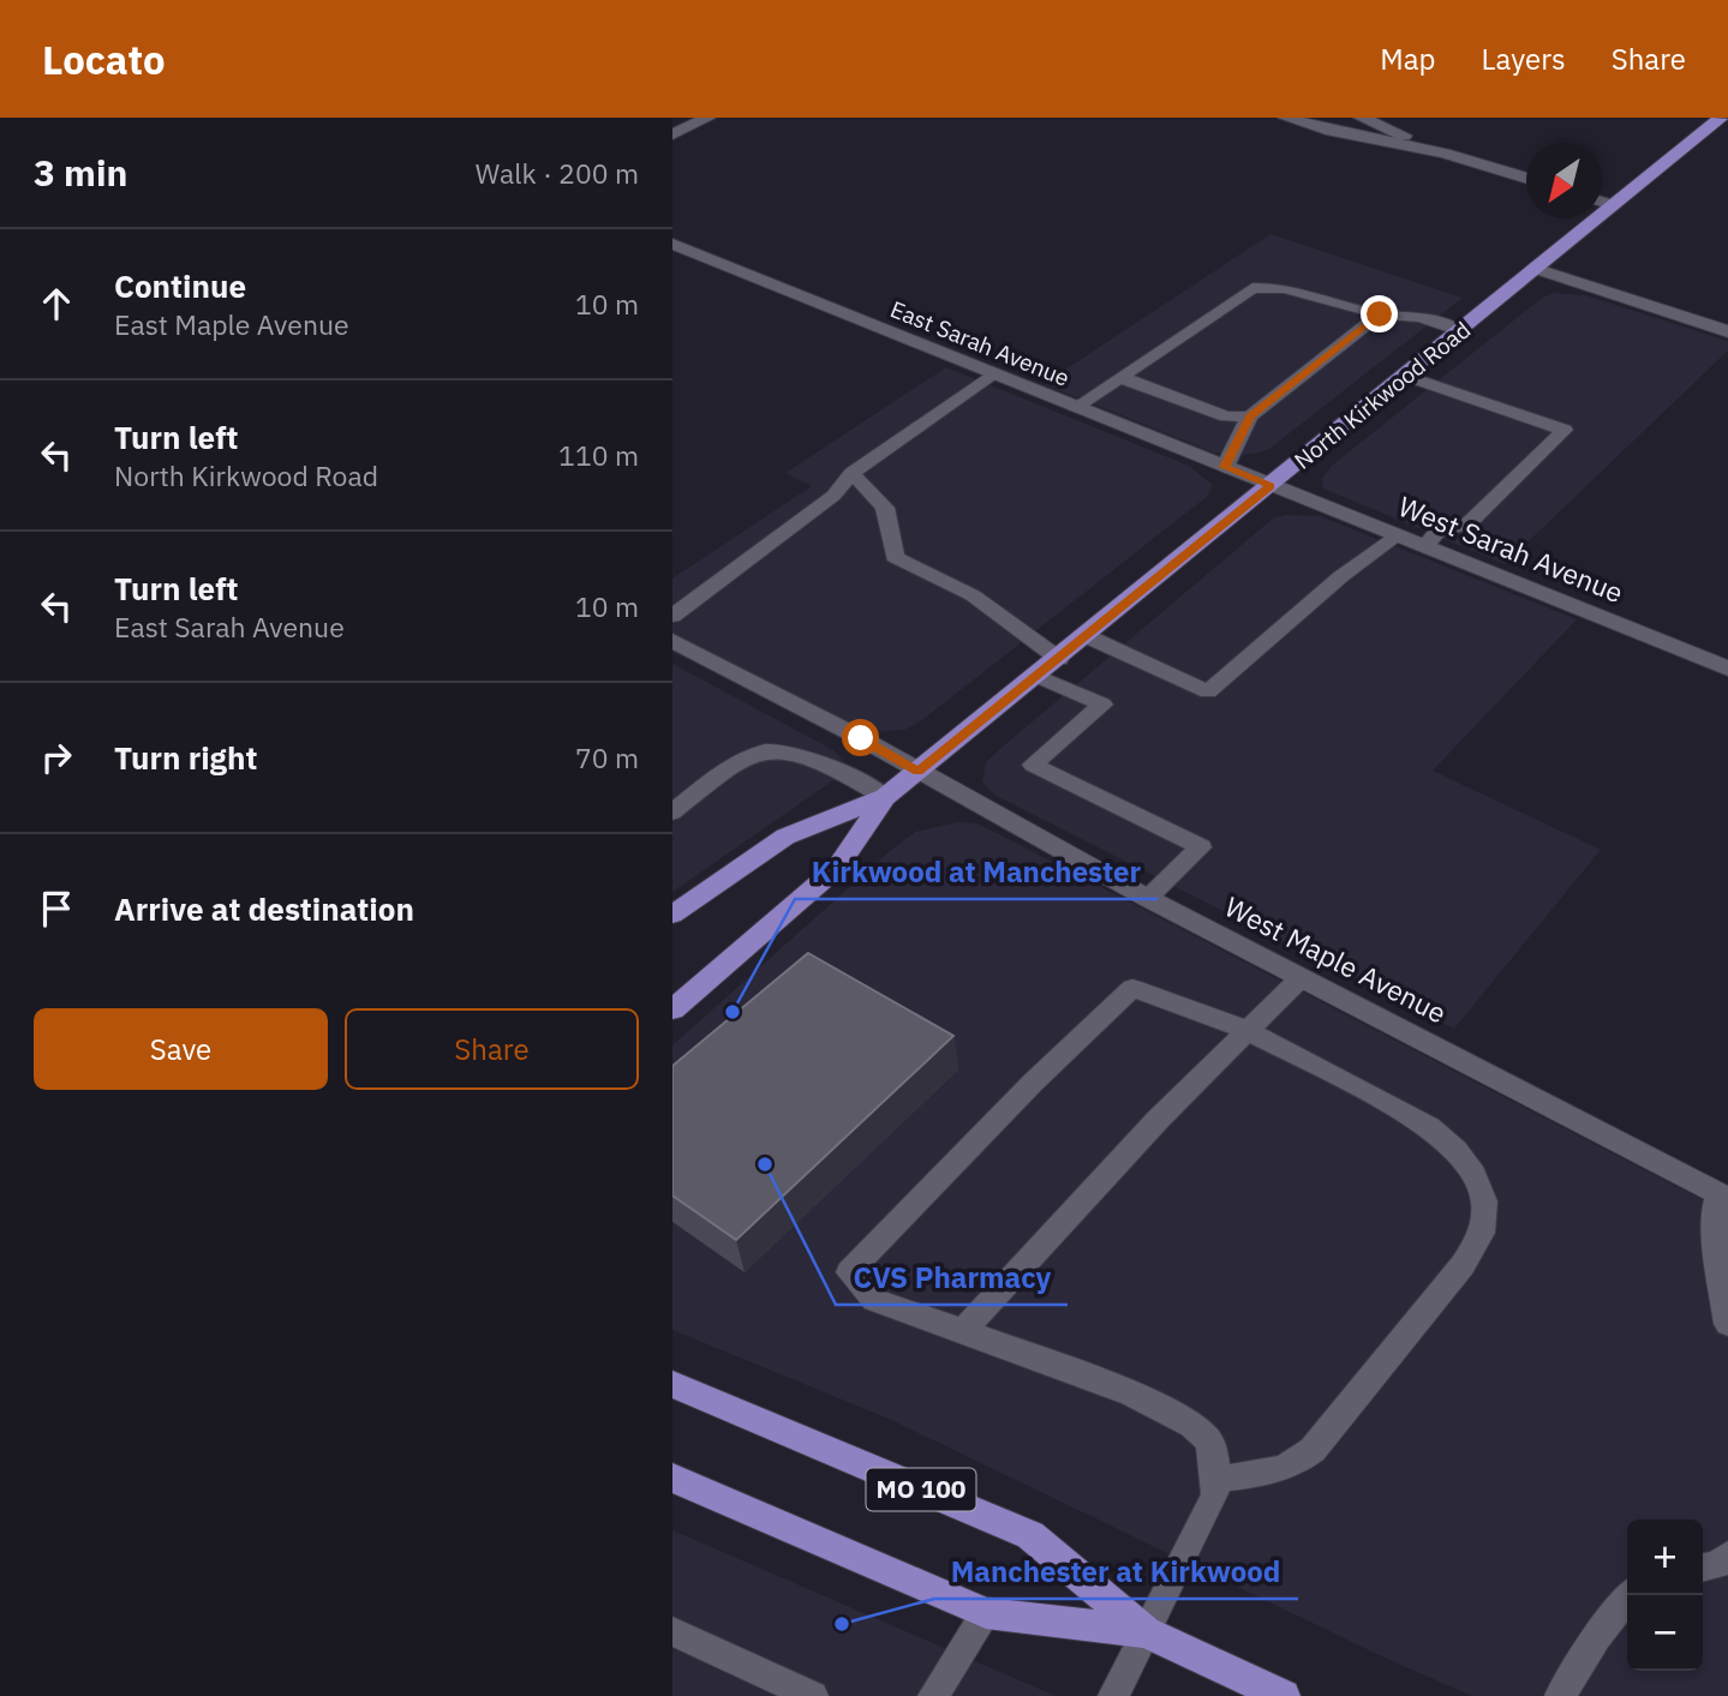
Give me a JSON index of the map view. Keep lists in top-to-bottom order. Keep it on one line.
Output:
{"streets":{"main road":["North Kirkwood Road","MO 100"],"street":["East Sarah Avenue","West Sarah Avenue","West Maple Avenue"]},"crossings":[["East Sarah Avenue","North Kirkwood Road"],["East Sarah Avenue","West Sarah Avenue"],["North Kirkwood Road","West Sarah Avenue"],["North Kirkwood Road","West Maple Avenue"]],"places":["Kirkwood at Manchester","CVS Pharmacy","Manchester at Kirkwood"],"north":"bottom left","page":{"header":"Locato","nav":["Map","Layers","Share"],"heading":["3 min","Walk · 200 m"],"list":[["Continue","East Maple Avenue","10 m"],["Turn left","North Kirkwood Road","110 m"],["Turn left","East Sarah Avenue","10 m"],["Turn right","70 m"],"Arrive at destination"],"buttons":["Save","Share"],"map_buttons":["+","−"]}}
